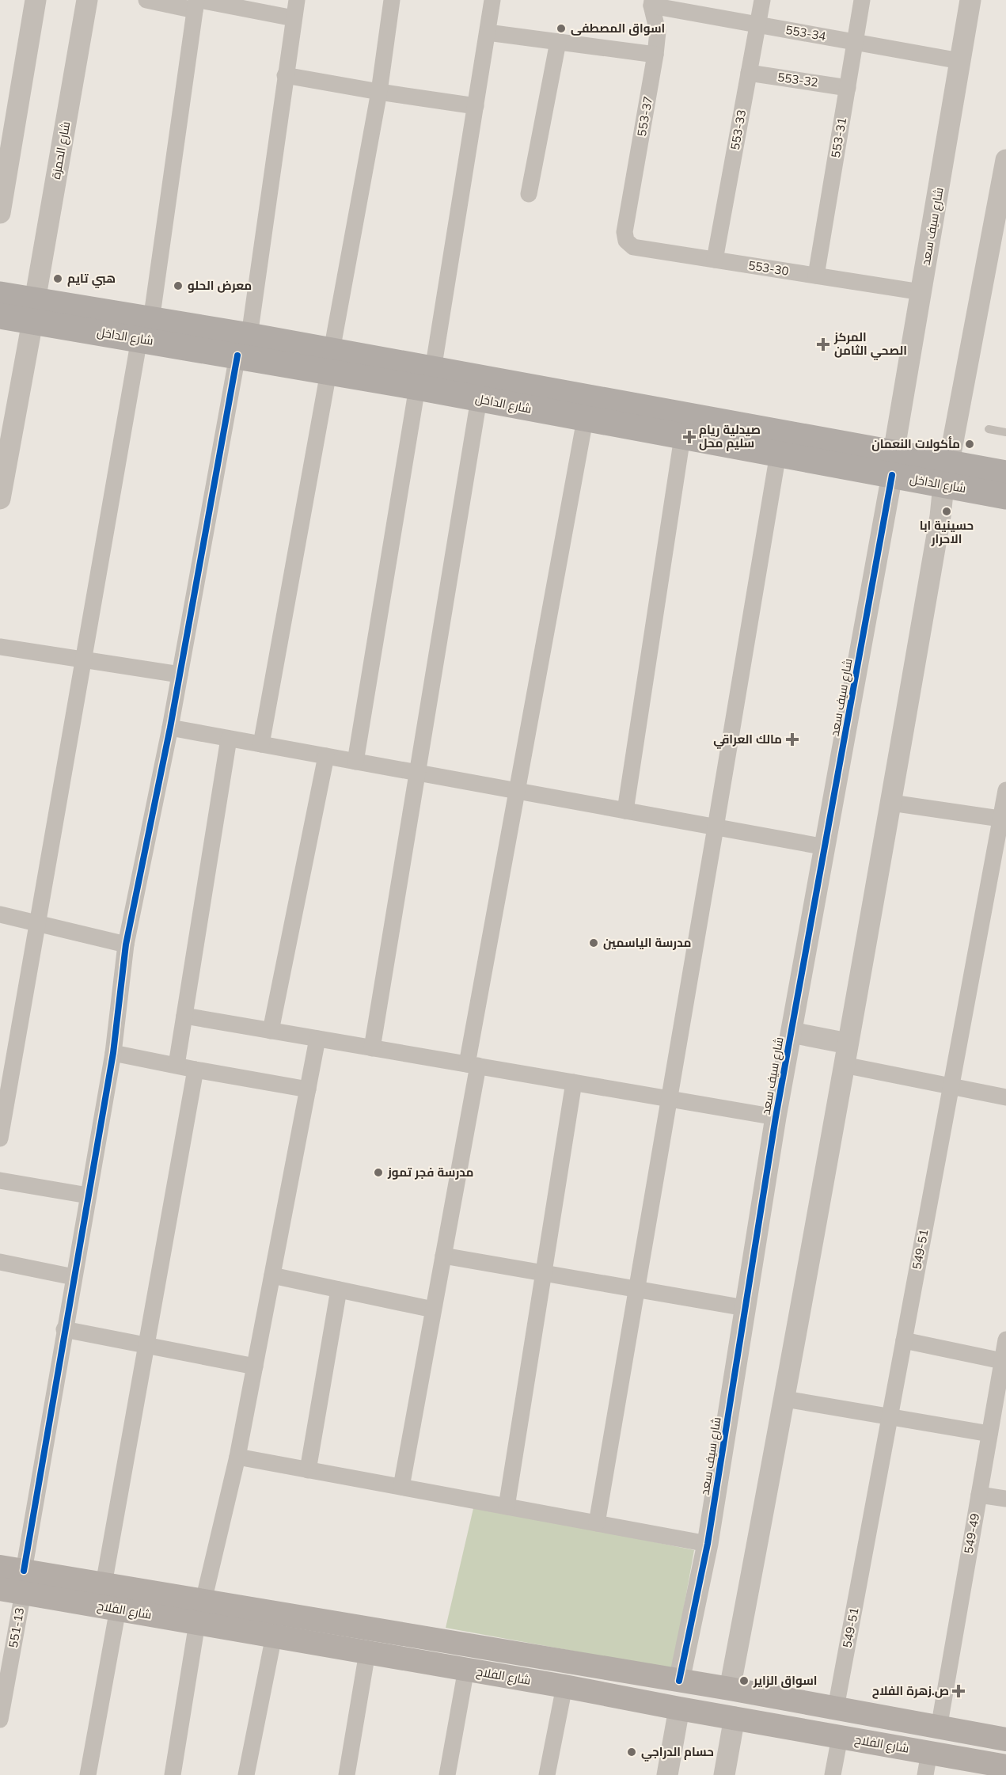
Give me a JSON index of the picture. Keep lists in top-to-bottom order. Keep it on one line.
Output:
{"streets":{"main road":["شارع الداخل","شارع الفلاح"],"street":["553-34","553-32","553-37","553-33","553-31","شارع الحمزة","شارع سيف سعد","553-30","549-51","549-49","551-13"]},"crossings":[["553-34","553-37"],["553-34","553-33"],["553-34","553-31"],["553-34","شارع سيف سعد"],["553-32","553-33"],["553-32","553-31"],["553-37","553-30"],["553-33","553-30"],["553-31","553-30"],["شارع الحمزة","شارع الداخل"],["شارع سيف سعد","553-30"],["شارع سيف سعد","شارع الداخل"],["شارع سيف سعد","شارع الفلاح"],["شارع الداخل","551-13"],["549-51","شارع الفلاح"],["549-49","شارع الفلاح"],["شارع الفلاح","551-13"]],"places":{"other":["اسواق المصطفى","هبي تايم","معرض الحلو","مأكولات النعمان","حسينية ابا الاحرار","مدرسة الياسمين","مدرسة فجر تموز","اسواق الزاير","حسام الدراجي"],"health":["المركز الصحي الثامن","صيدلية ريام سليم محل","مالك العراقي","ص.زهرة الفلاح"]}}
